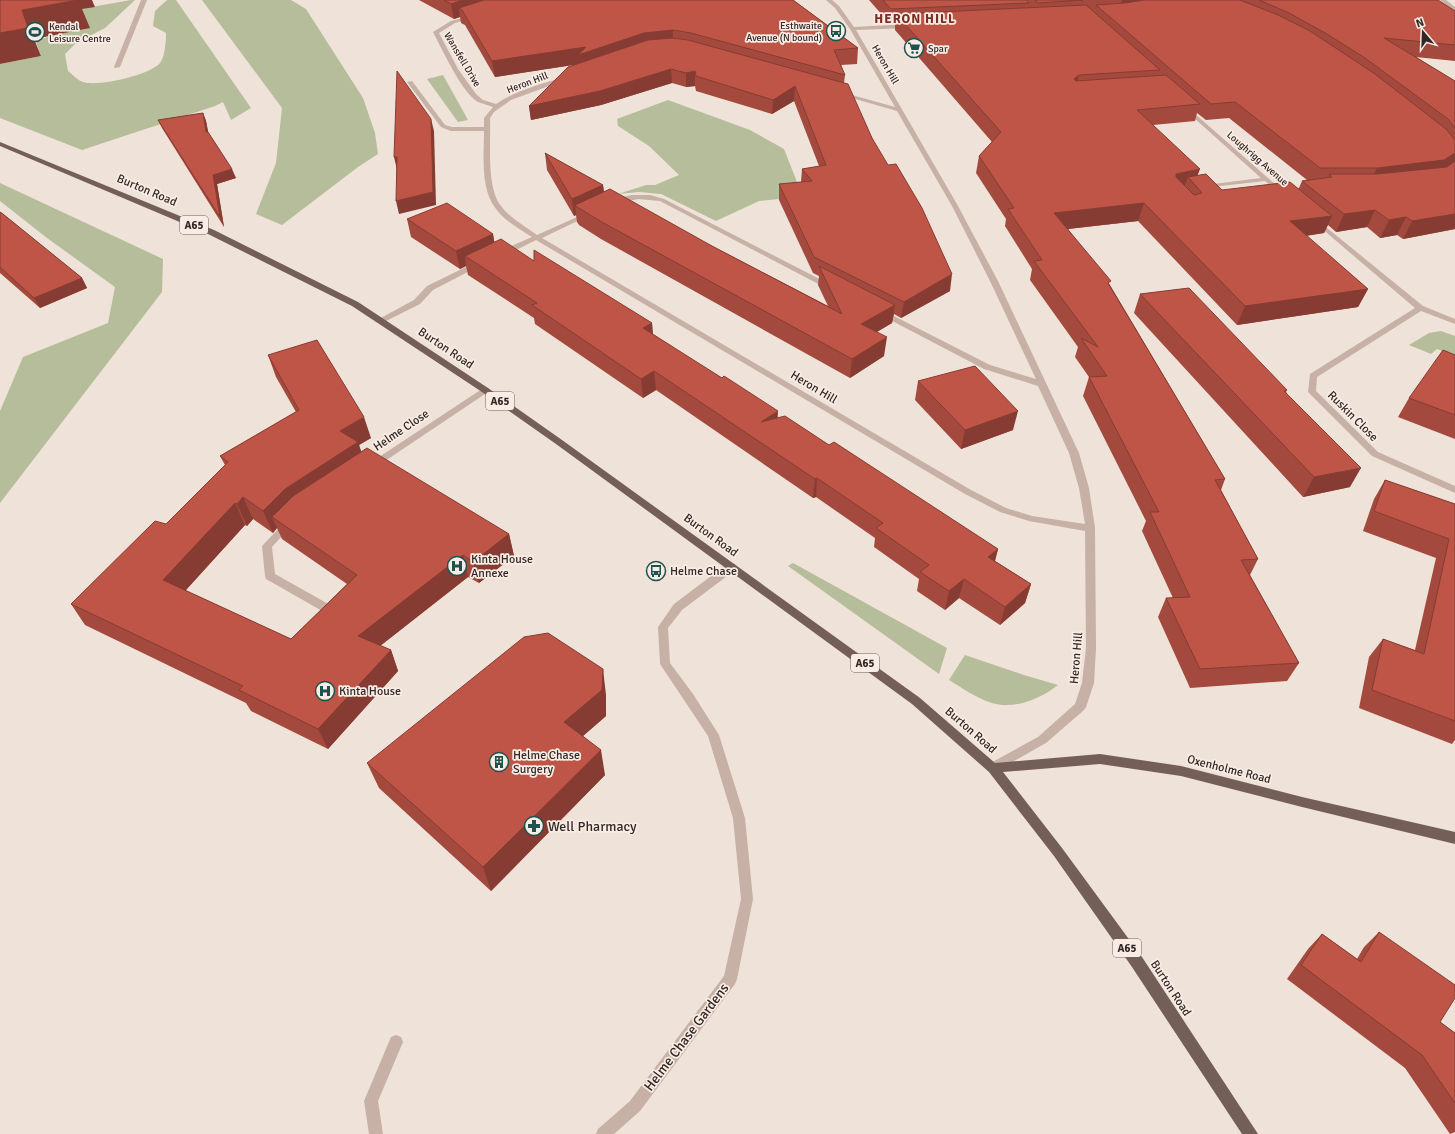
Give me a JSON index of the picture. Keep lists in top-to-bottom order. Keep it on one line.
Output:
{"streets":{"main road":["Burton Road","A65","Oxenholme Road"],"street":["Wansfell Drive","Heron Hill","Loughrigg Avenue","Ruskin Close","Helme Close","Helme Chase Gardens"]},"crossings":[["Wansfell Drive","Heron Hill"],["Heron Hill","Burton Road"],["Heron Hill","Oxenholme Road"],["Burton Road","Helme Close"],["Burton Road","Oxenholme Road"],["Burton Road","Helme Chase Gardens"]],"districts":["HERON HILL"],"places":{"bus stop":["Esthwaite Avenue (N bound)","Helme Chase"],"sports":["Kendal Leisure Centre"],"supermarket":["Spar"],"hospital":["Kinta House Annexe","Kinta House"],"building":["Helme Chase Surgery"],"pharmacy":["Well Pharmacy"]},"north":"top"}
